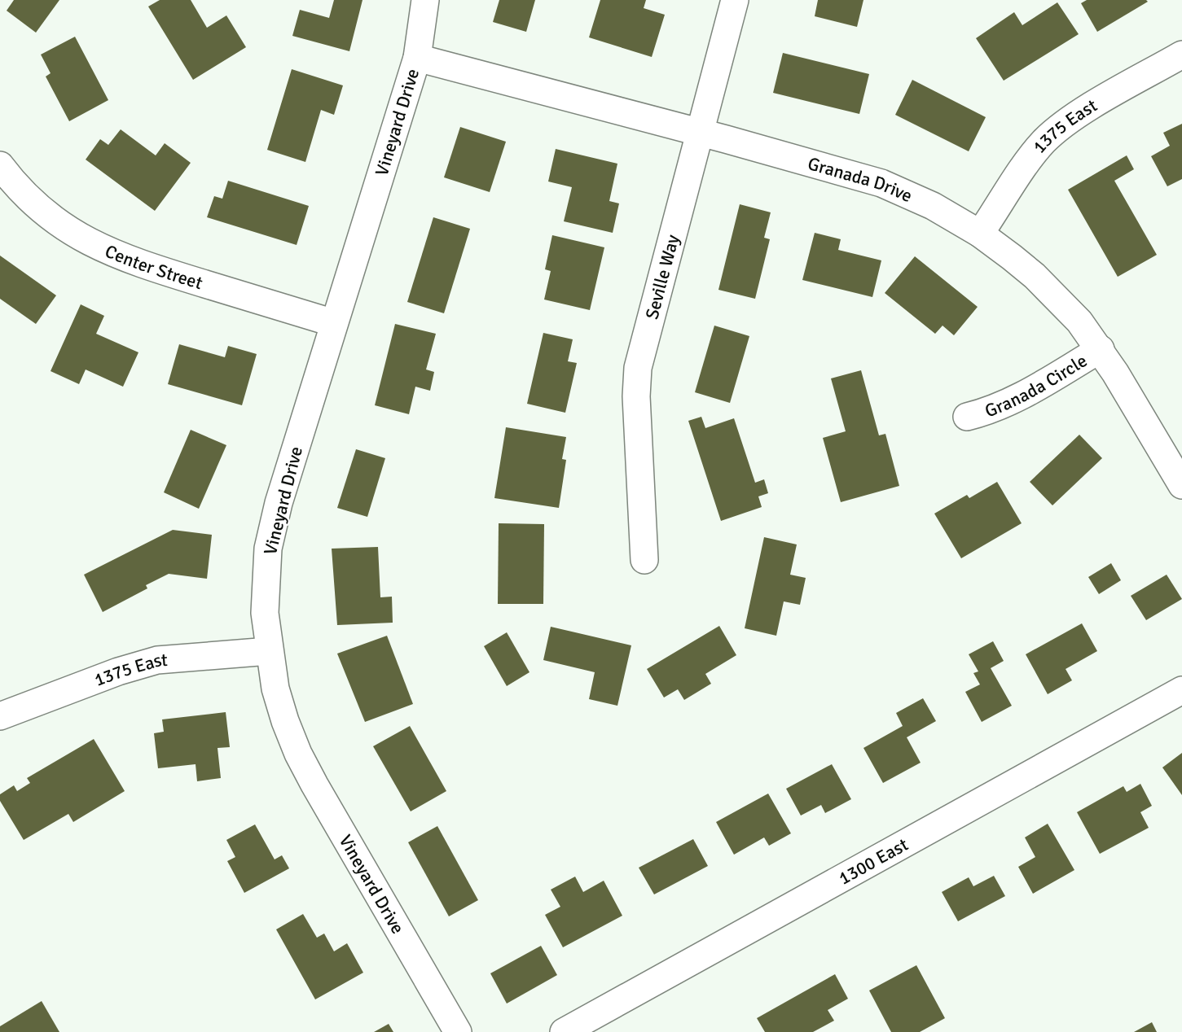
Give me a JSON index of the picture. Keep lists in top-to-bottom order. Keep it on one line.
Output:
{"streets":{"street":["Vineyard Drive","1375 East","Granada Drive","Center Street","Seville Way","Granada Circle","1300 East"]},"crossings":[["Vineyard Drive","1375 East"],["Vineyard Drive","Granada Drive"],["Vineyard Drive","Center Street"],["1375 East","Granada Drive"],["Granada Drive","Seville Way"],["Granada Drive","Granada Circle"]]}
